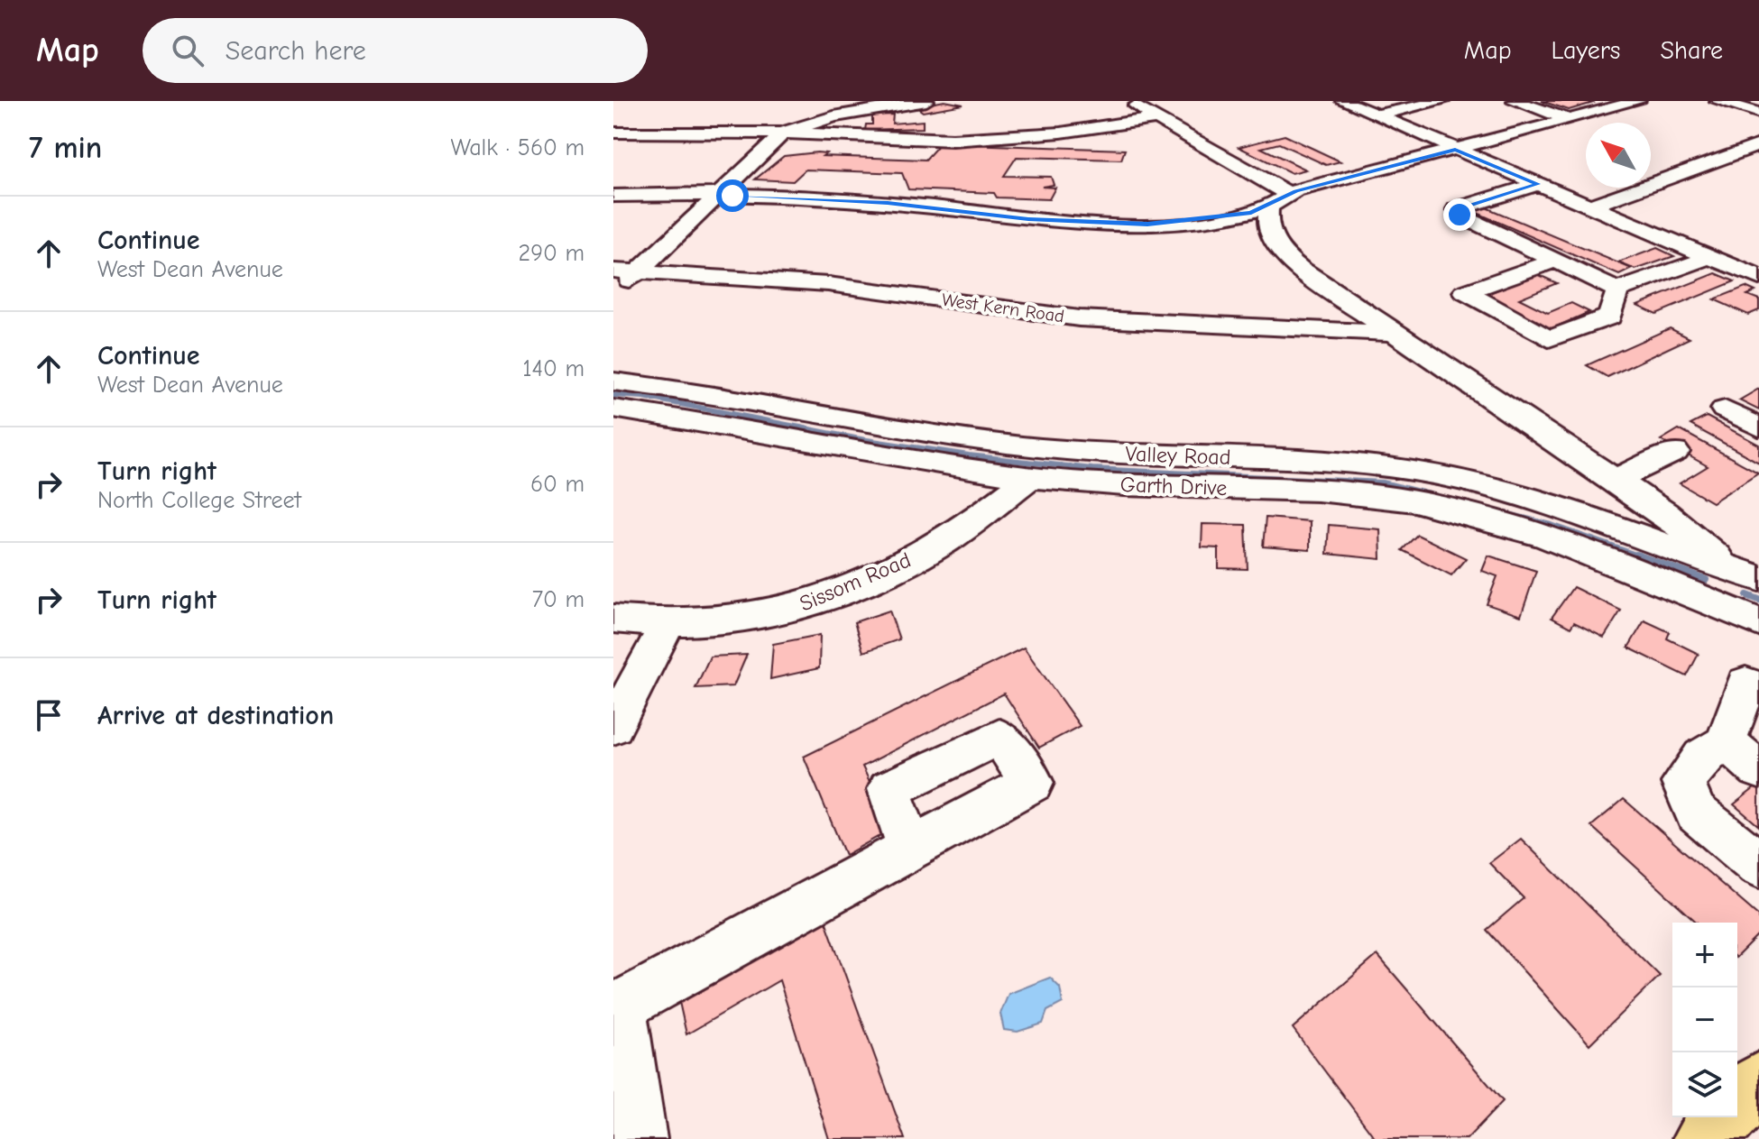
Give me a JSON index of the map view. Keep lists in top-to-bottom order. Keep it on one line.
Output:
{"streets":{"street":["West Kern Road","Valley Road","Garth Drive","Sissom Road"]},"crossings":[["Garth Drive","Sissom Road"]],"north":"top left","page":{"header":"Map","search":"Search here","nav":["Map","Layers","Share"],"heading":["7 min","Walk · 560 m"],"list":[["Continue","West Dean Avenue","290 m"],["Continue","West Dean Avenue","140 m"],["Turn right","North College Street","60 m"],["Turn right","70 m"],"Arrive at destination"],"map_buttons":["+","−"]}}
